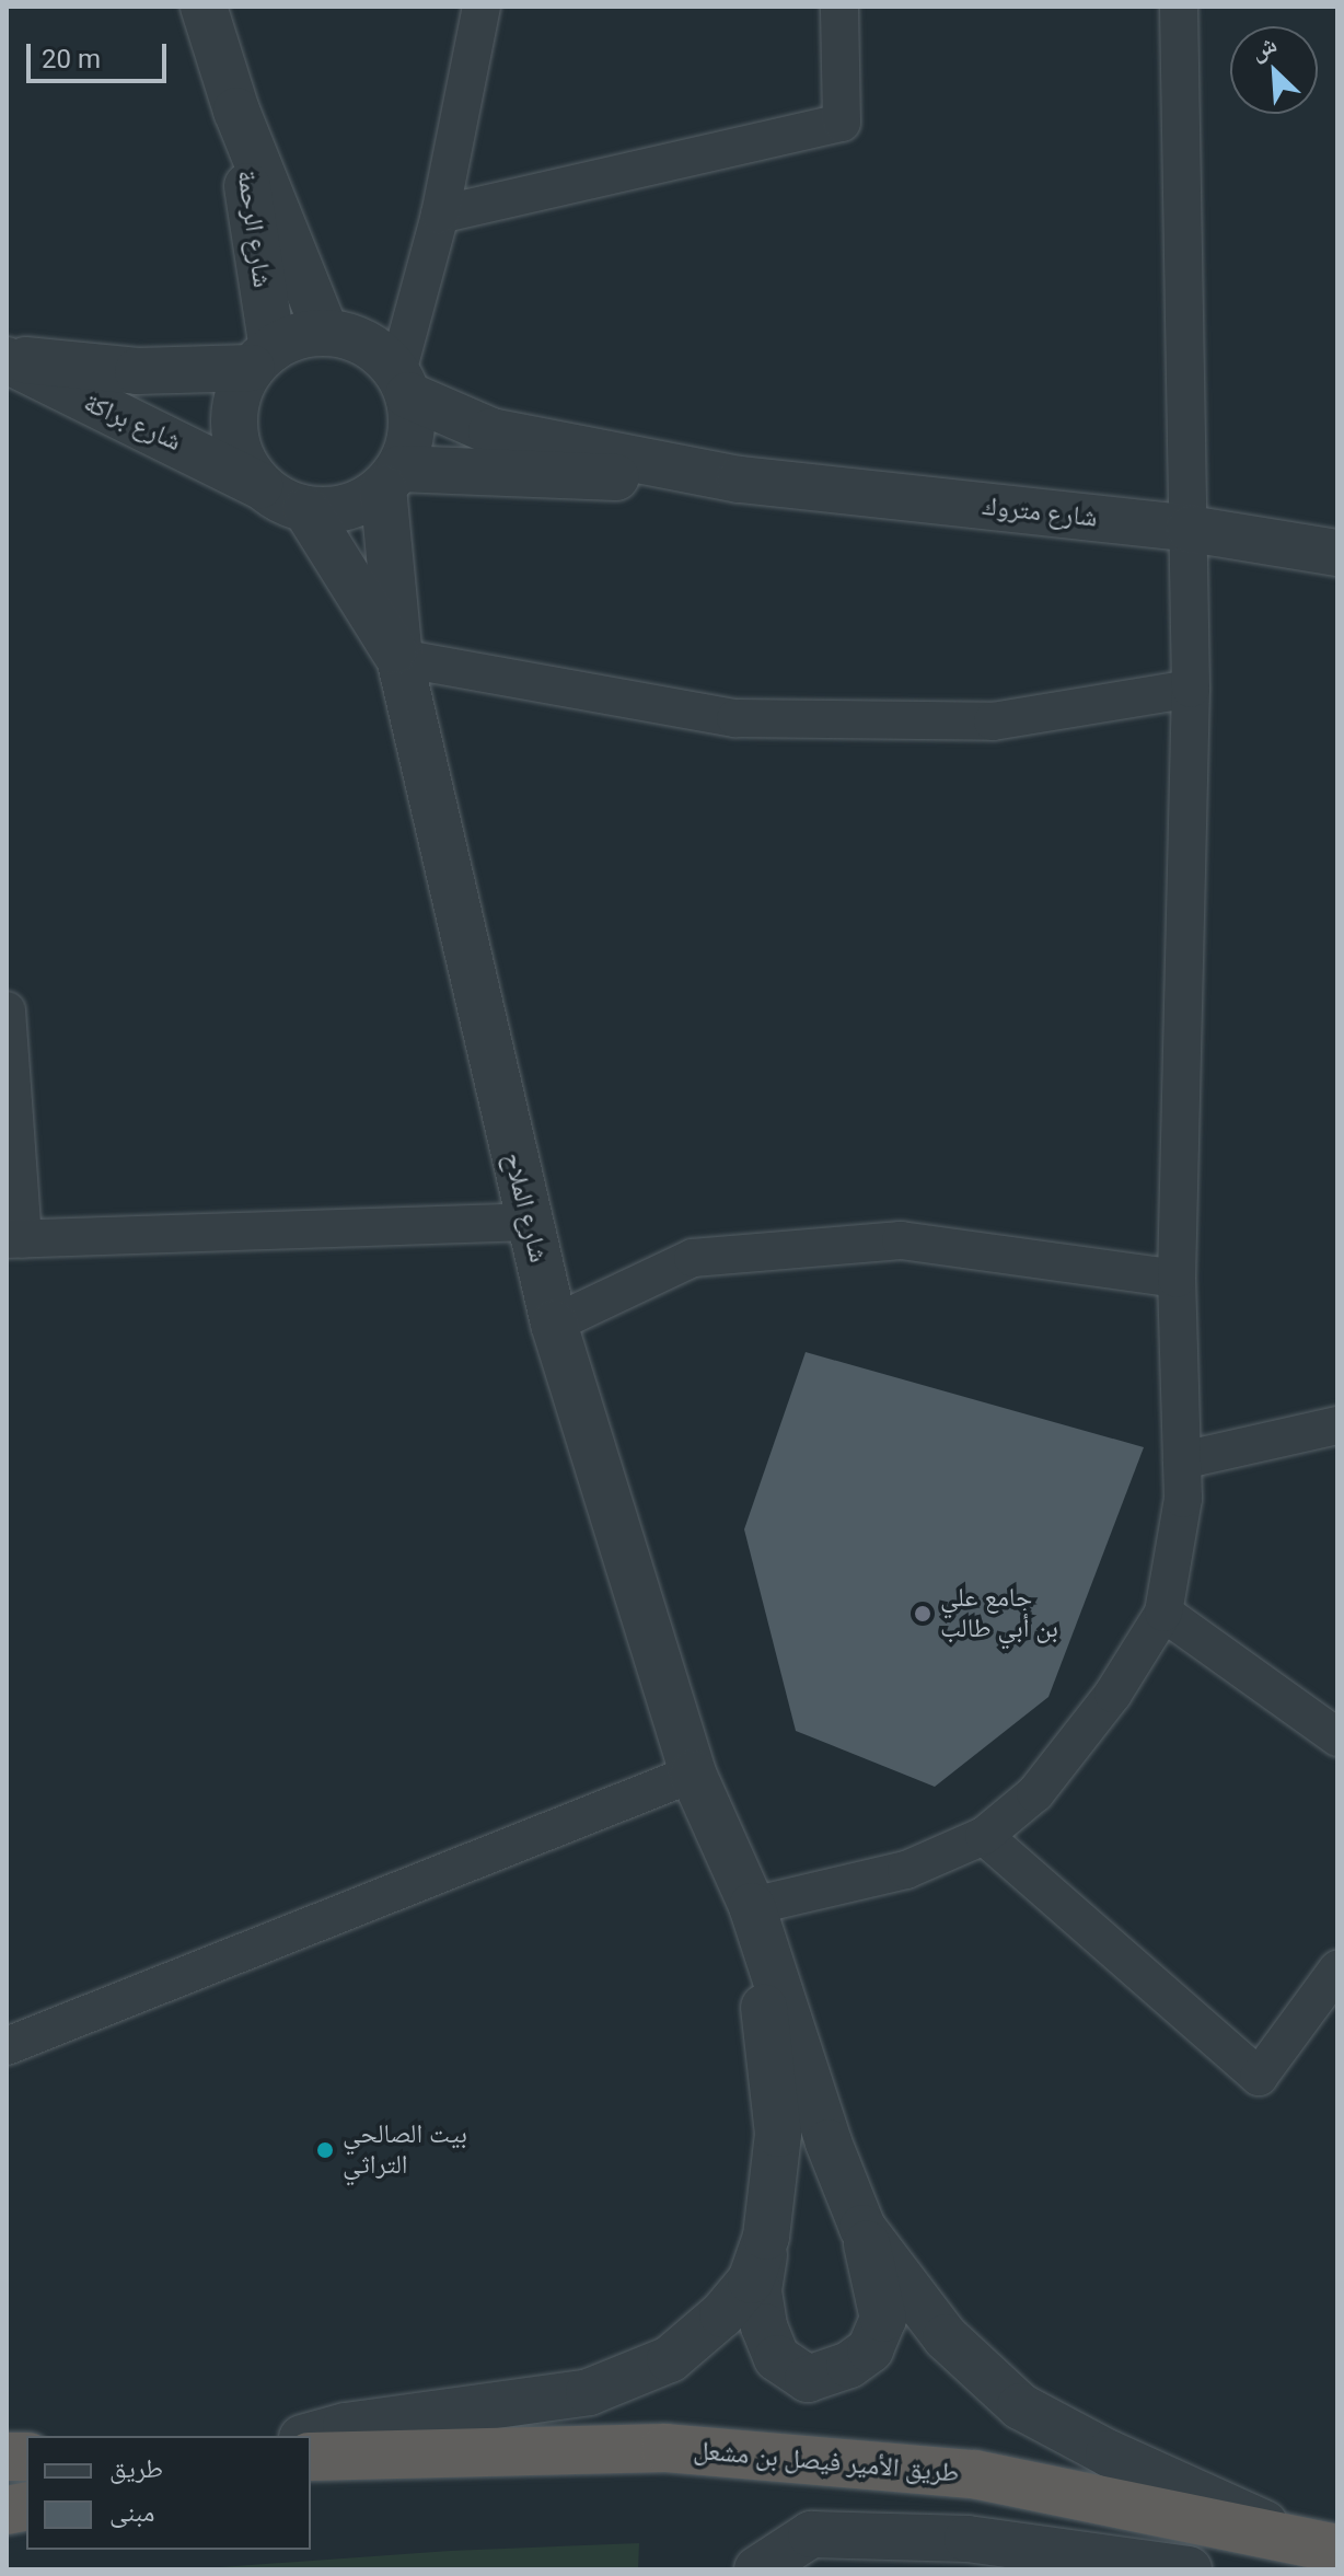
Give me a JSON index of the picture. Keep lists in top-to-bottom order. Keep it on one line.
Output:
{"streets":{"highway":["طريق الأمير فيصل بن مشعل"],"street":["شارع الرحمة","شارع براكة","شارع متروك","شارع الملاح"]},"crossings":[["شارع الرحمة","شارع براكة"],["شارع الرحمة","شارع متروك"],["شارع الرحمة","شارع الملاح"],["شارع براكة","شارع متروك"],["شارع براكة","شارع الملاح"],["شارع متروك","شارع الملاح"]],"places":["جامع علي بن أبي طالب","بيت الصالحي التراثي"],"legend":["طريق","مبنى"],"scale_bar":"20 m","north":"top left"}
